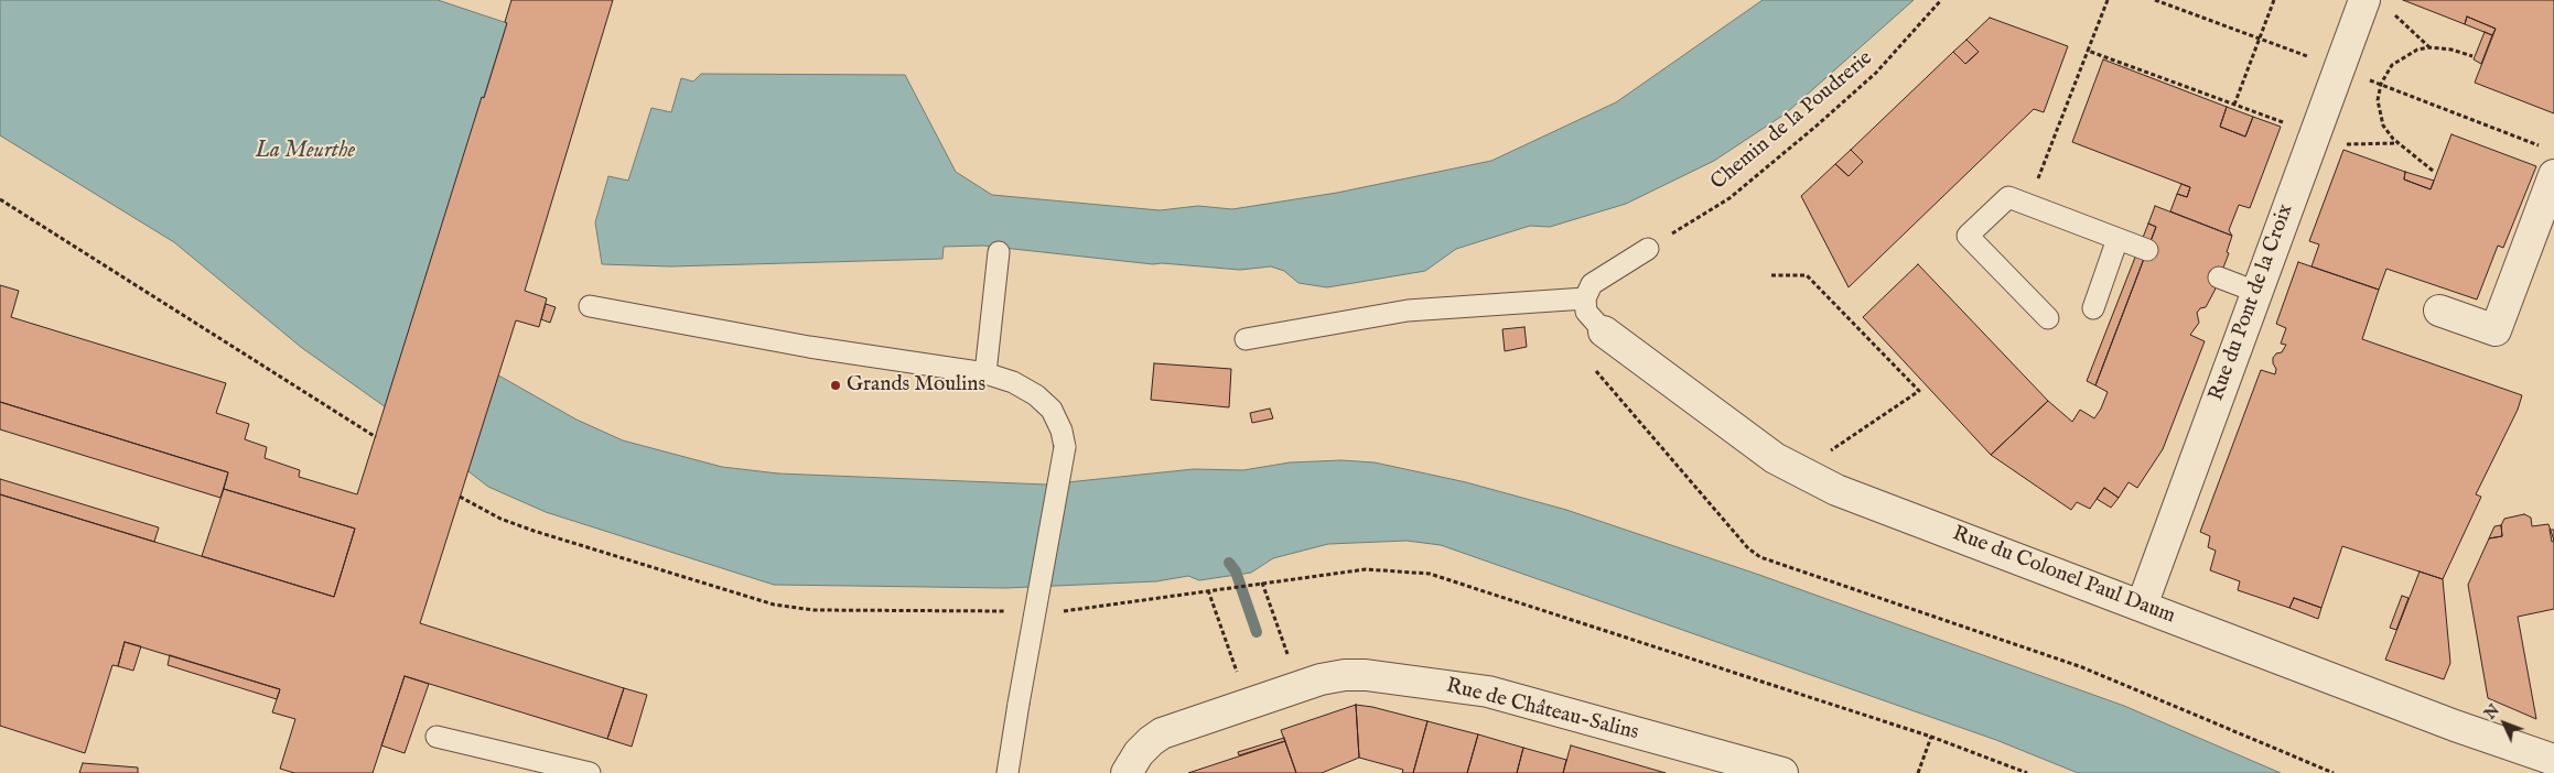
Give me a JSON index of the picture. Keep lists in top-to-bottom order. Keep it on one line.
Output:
{"streets":{"street":["Rue du Pont de la Croix","Rue du Colonel Paul Daum","Rue de Château-Salins"],"path":["Chemin de la Poudrerie"]},"crossings":[["Rue du Pont de la Croix","Rue du Colonel Paul Daum"]],"water":["La Meurthe"],"places":["Grands Moulins"],"north":"top left"}
